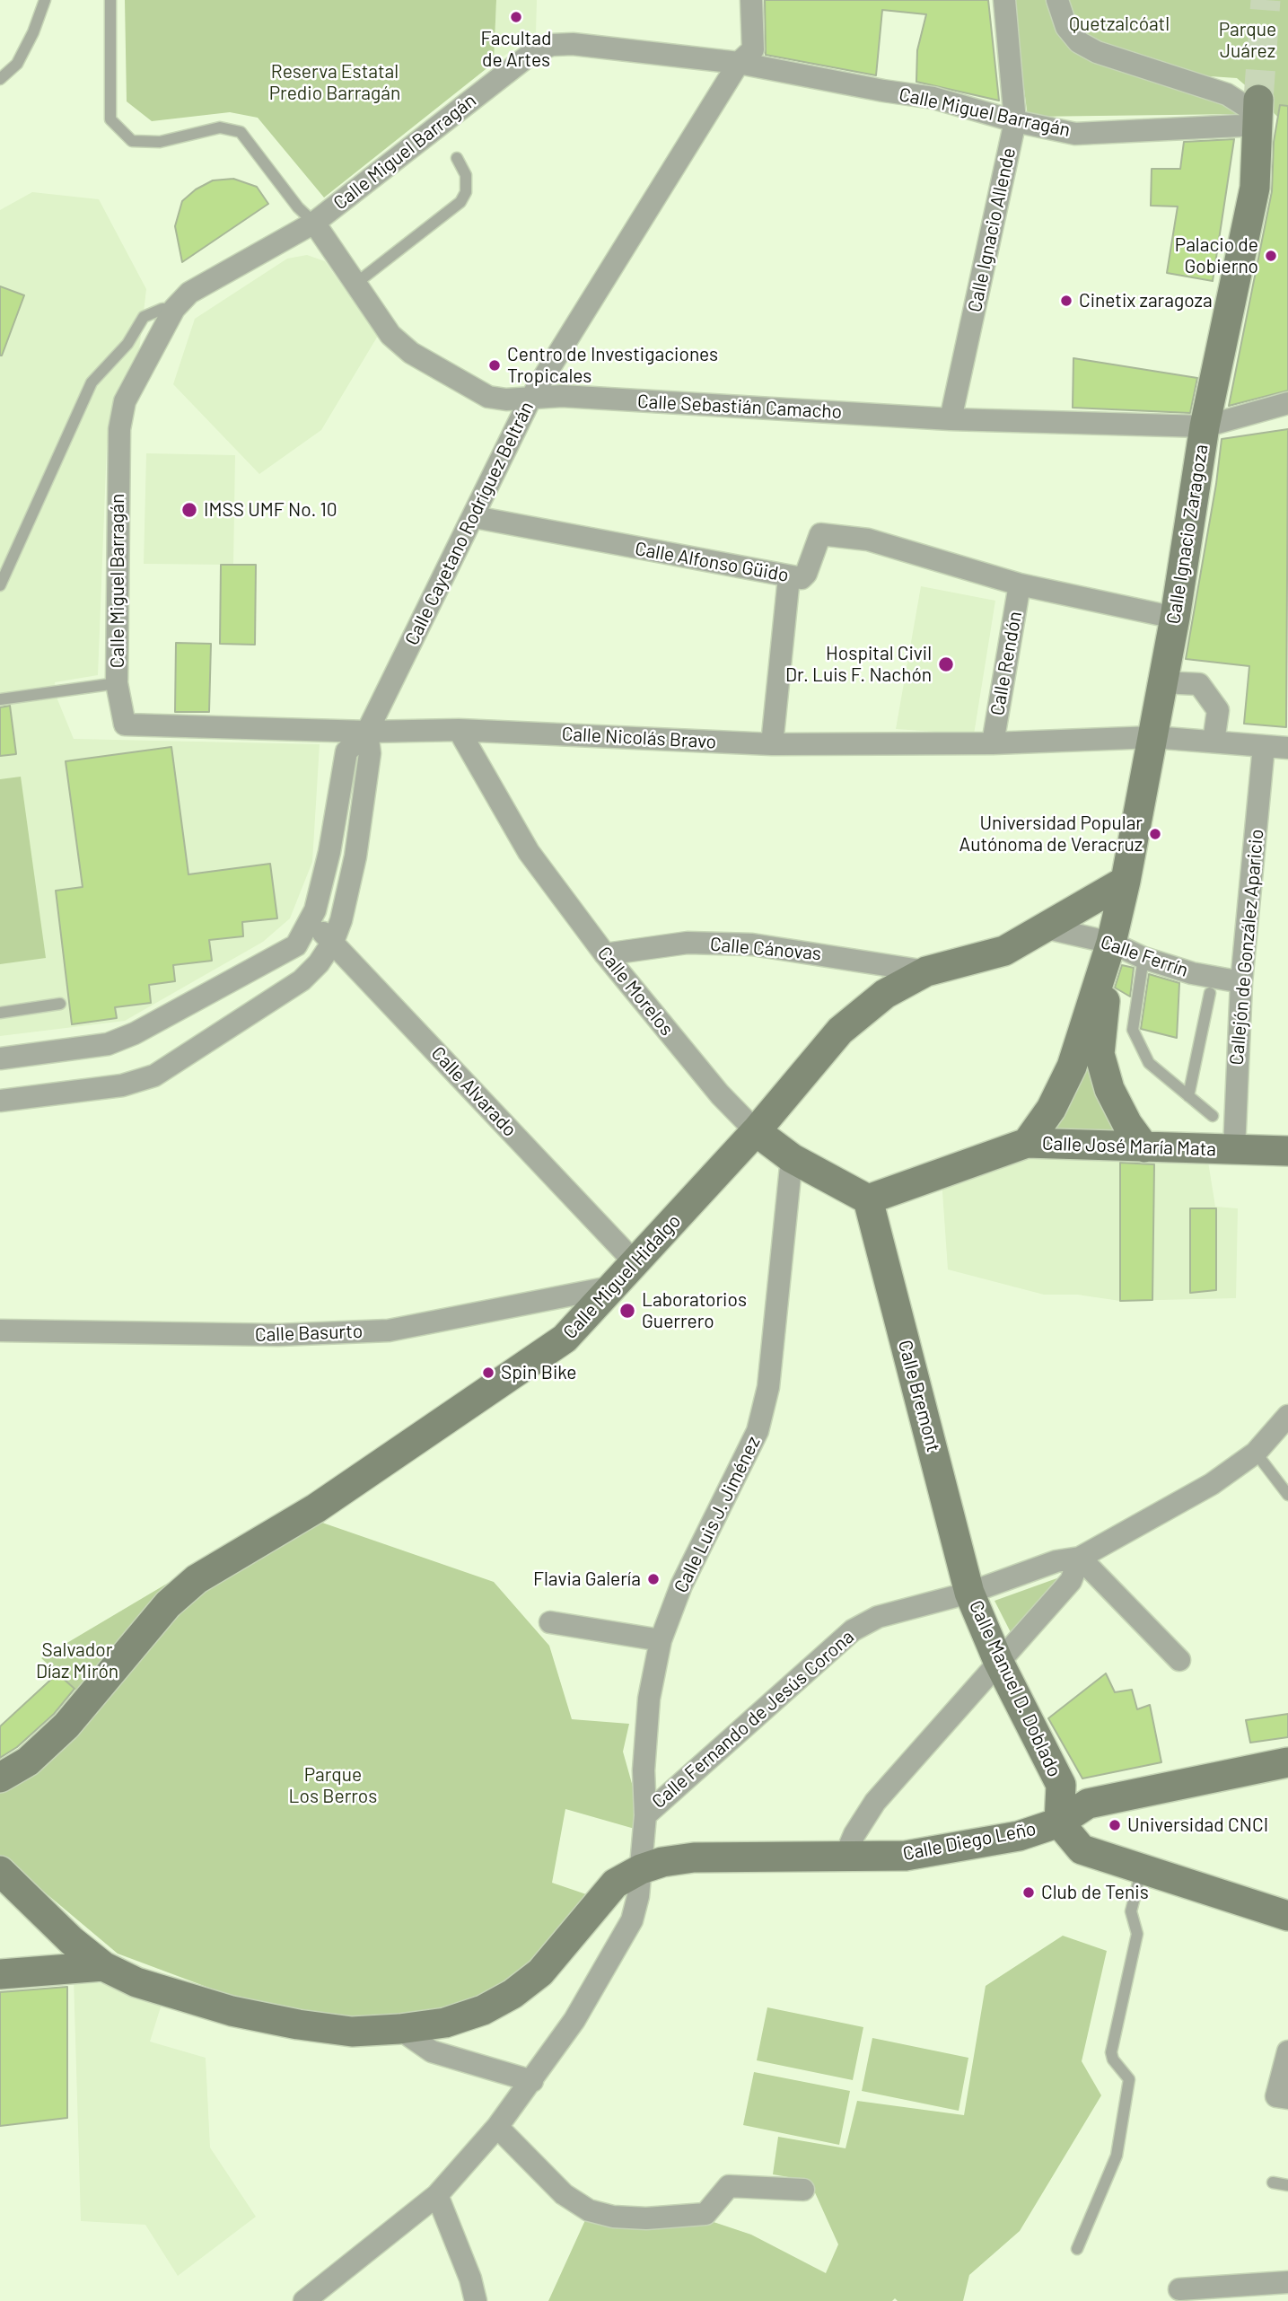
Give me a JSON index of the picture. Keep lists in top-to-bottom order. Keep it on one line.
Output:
{"streets":{"main road":["Calle Ignacio Zaragoza","Calle Morelos","Calle José María Mata","Calle Miguel Hidalgo","Calle Bremont","Calle Manuel D. Doblado","Calle Diego Leño"],"street":["Calle Miguel Barragán","Calle Ignacio Allende","Calle Sebastián Camacho","Calle Cayetano Rodríguez Beltrán","Calle Alfonso Güido","Calle Rendón","Calle Nicolás Bravo","Callejón de González Aparicio","Calle Cánovas","Calle Ferrín","Calle Alvarado","Calle Basurto","Calle Luis J. Jiménez","Calle Fernando de Jesús Corona"]},"crossings":[["Calle Miguel Barragán","Calle Ignacio Allende"],["Calle Miguel Barragán","Calle Sebastián Camacho"],["Calle Miguel Barragán","Calle Cayetano Rodríguez Beltrán"],["Calle Miguel Barragán","Calle Ignacio Zaragoza"],["Calle Miguel Barragán","Calle Nicolás Bravo"],["Calle Ignacio Allende","Calle Sebastián Camacho"],["Calle Sebastián Camacho","Calle Cayetano Rodríguez Beltrán"],["Calle Sebastián Camacho","Calle Ignacio Zaragoza"],["Calle Cayetano Rodríguez Beltrán","Calle Alfonso Güido"],["Calle Cayetano Rodríguez Beltrán","Calle Nicolás Bravo"],["Calle Cayetano Rodríguez Beltrán","Calle Alvarado"],["Calle Ignacio Zaragoza","Calle Alfonso Güido"],["Calle Ignacio Zaragoza","Calle Nicolás Bravo"],["Calle Ignacio Zaragoza","Calle Ferrín"],["Calle Ignacio Zaragoza","Calle José María Mata"],["Calle Ignacio Zaragoza","Calle Miguel Hidalgo"],["Calle Alfonso Güido","Calle Rendón"],["Calle Rendón","Calle Nicolás Bravo"],["Calle Nicolás Bravo","Callejón de González Aparicio"],["Calle Nicolás Bravo","Calle Morelos"],["Callejón de González Aparicio","Calle Ferrín"],["Callejón de González Aparicio","Calle José María Mata"],["Calle Cánovas","Calle Morelos"],["Calle Cánovas","Calle Miguel Hidalgo"],["Calle Ferrín","Calle Miguel Hidalgo"],["Calle Morelos","Calle José María Mata"],["Calle Morelos","Calle Miguel Hidalgo"],["Calle Morelos","Calle Bremont"],["Calle Morelos","Calle Luis J. Jiménez"],["Calle Alvarado","Calle Miguel Hidalgo"],["Calle José María Mata","Calle Bremont"],["Calle Miguel Hidalgo","Calle Basurto"],["Calle Bremont","Calle Manuel D. Doblado"],["Calle Bremont","Calle Fernando de Jesús Corona"],["Calle Luis J. Jiménez","Calle Fernando de Jesús Corona"],["Calle Luis J. Jiménez","Calle Diego Leño"],["Calle Manuel D. Doblado","Calle Fernando de Jesús Corona"],["Calle Manuel D. Doblado","Calle Diego Leño"]],"parks":["Quetzalcóatl","Parque Juárez","Reserva Estatal Predio Barragán","Salvador Díaz Mirón","Parque Los Berros"],"places":["Facultad de Artes","Palacio de Gobierno","Cinetix zaragoza","Centro de Investigaciones Tropicales","IMSS UMF No. 10","Hospital Civil Dr. Luis F. Nachón","Universidad Popular Autónoma de Veracruz","Laboratorios Guerrero","Spin Bike","Flavia Galería","Universidad CNCI","Club de Tenis"]}
